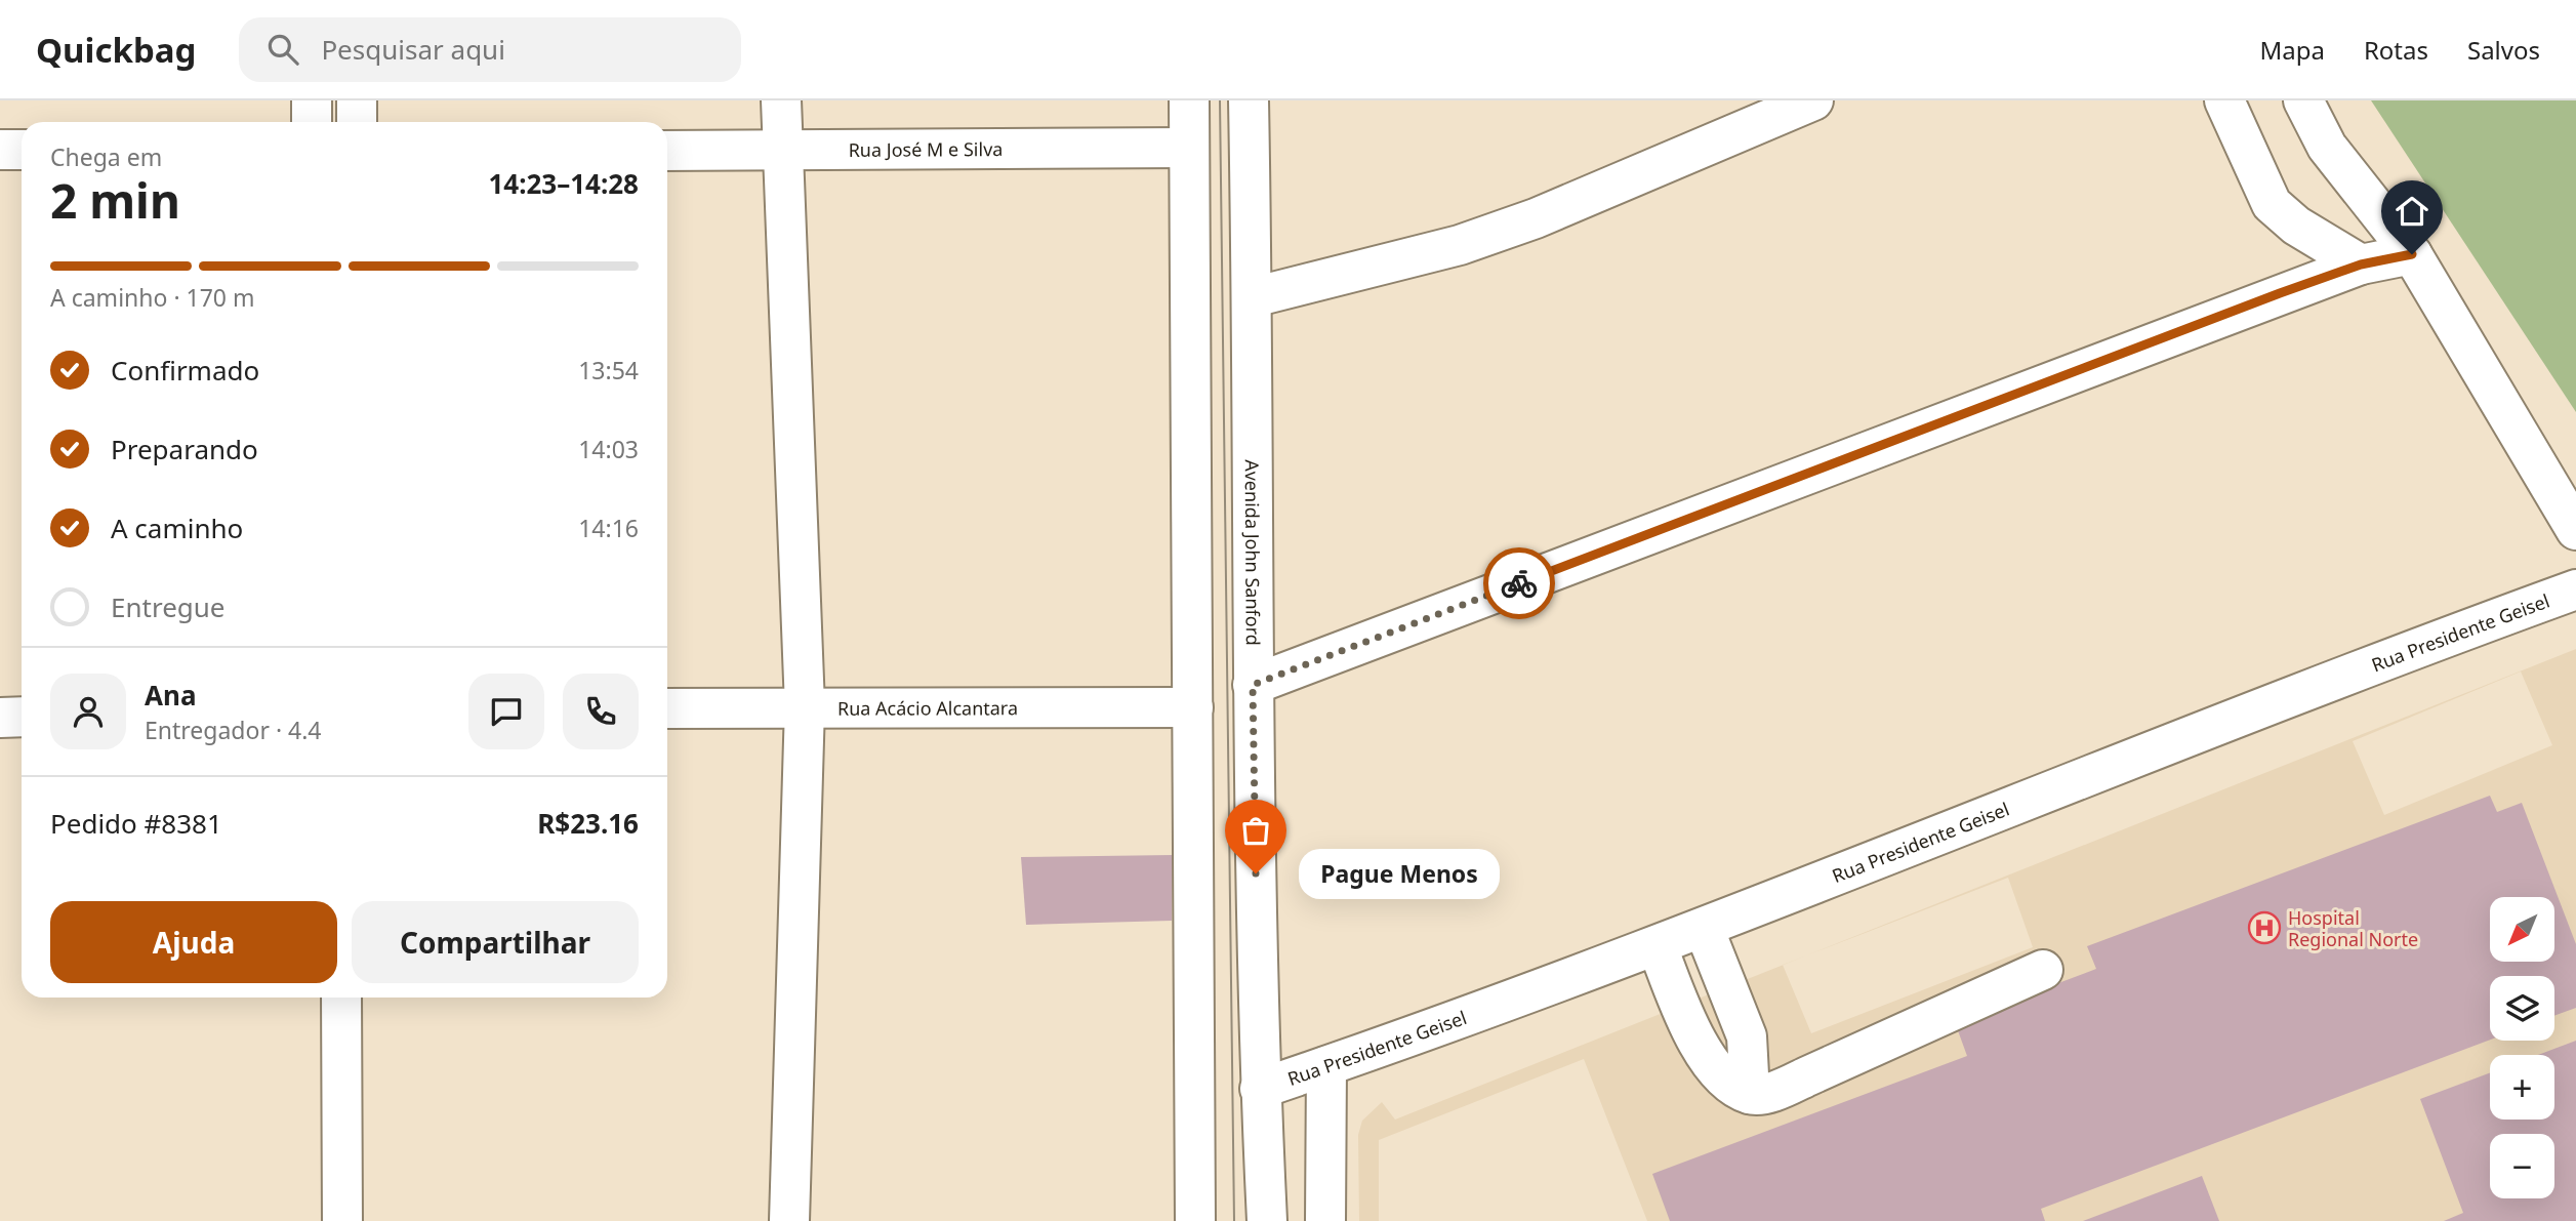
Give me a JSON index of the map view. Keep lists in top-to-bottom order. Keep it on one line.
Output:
{"streets":{"street":["Rua José M e Silva","Avenida John Sanford","Rua Presidente Geisel","Rua Acácio Alcantara"]},"crossings":[["Avenida John Sanford","Rua Presidente Geisel"]],"places":{"other":["Pague Menos"],"hospital":["Hospital Regional Norte"]},"north":"bottom left","page":{"header":"Quickbag","search":"Pesquisar aqui","nav":["Mapa","Rotas","Salvos"],"heading":["2 min","Chega em","14:23–14:28"],"panel":["Ana","Entregador · 4.4","Pedido #8381","R$23.16"],"bar":"A caminho · 170 m","list":[["Confirmado","13:54"],["Preparando","14:03"],["A caminho","14:16"],"Entregue"],"bubble":"Pague Menos","buttons":["Ajuda","Compartilhar"],"map_buttons":["+","−"]}}
